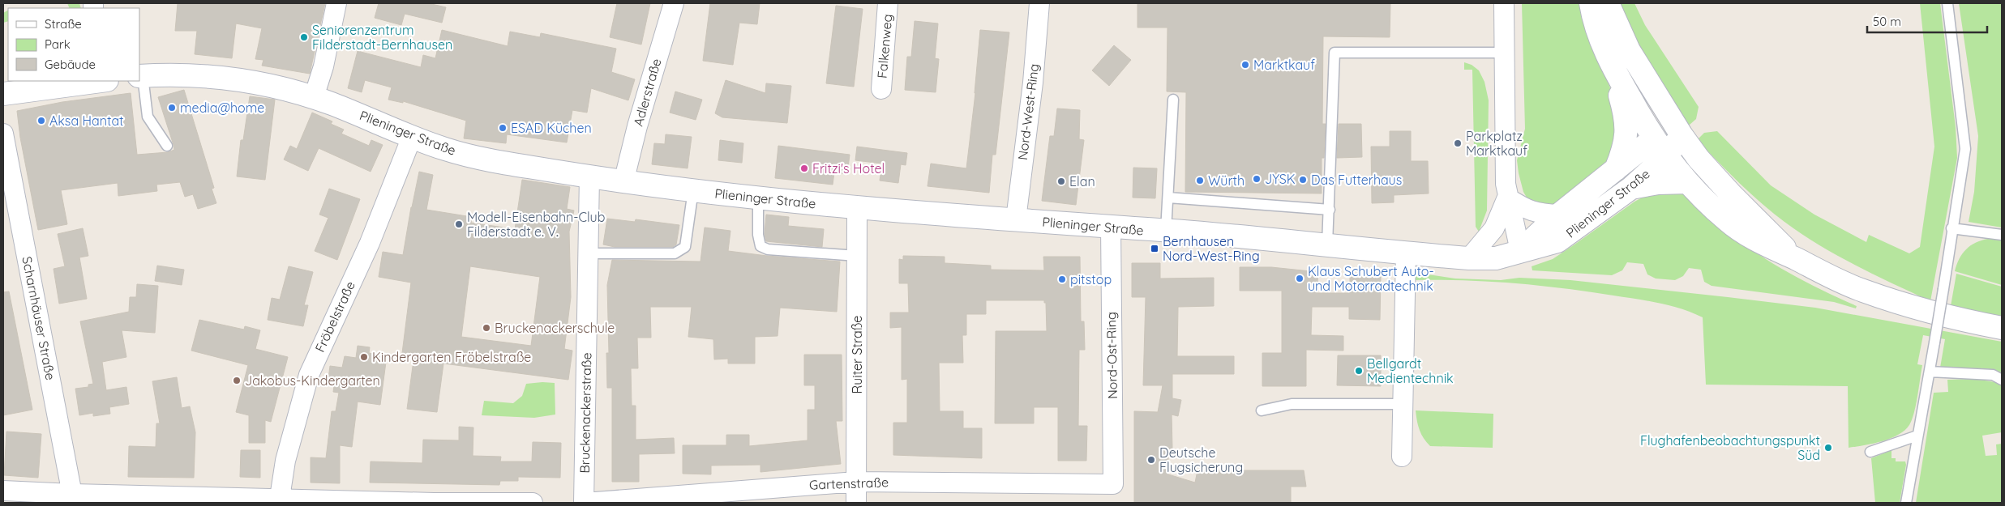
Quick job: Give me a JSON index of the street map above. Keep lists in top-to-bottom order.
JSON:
{
  "streets": {
    "main road": ["Plieninger Straße"],
    "street": [
      "Falkenweg",
      "Adlerstraße",
      "Nord-West-Ring",
      "Fröbelstraße",
      "Scharnhäuser Straße",
      "Ruiter Straße",
      "Nord-Ost-Ring",
      "Bruckenackerstraße",
      "Gartenstraße"
    ]
  },
  "crossings": [
    ["Adlerstraße", "Plieninger Straße"],
    ["Nord-West-Ring", "Plieninger Straße"],
    ["Plieninger Straße", "Fröbelstraße"],
    ["Plieninger Straße", "Ruiter Straße"],
    ["Plieninger Straße", "Nord-Ost-Ring"],
    ["Plieninger Straße", "Bruckenackerstraße"],
    ["Ruiter Straße", "Gartenstraße"],
    ["Nord-Ost-Ring", "Gartenstraße"],
    ["Bruckenackerstraße", "Gartenstraße"]
  ],
  "places": {
    "other": [
      "Seniorenzentrum Filderstadt-Bernhausen",
      "Marktkauf",
      "media@home",
      "Aksa Hantat",
      "ESAD Küchen",
      "Parkplatz Marktkauf",
      "Fritzi's Hotel",
      "JYSK",
      "Das Futterhaus",
      "Würth",
      "Elan",
      "Modell-Eisenbahn-Club Filderstadt e. V.",
      "Klaus Schubert Auto- und Motorradtechnik",
      "pitstop",
      "Bruckenackerschule",
      "Kindergarten Fröbelstraße",
      "Bellgardt Medientechnik",
      "Jakobus-Kindergarten",
      "Flughafenbeobachtungspunkt Süd",
      "Deutsche Flugsicherung"
    ],
    "transit": ["Bernhausen Nord-West-Ring"]
  },
  "legend": ["Straße", "Park", "Gebäude"],
  "scale_bar": "50 m"
}
